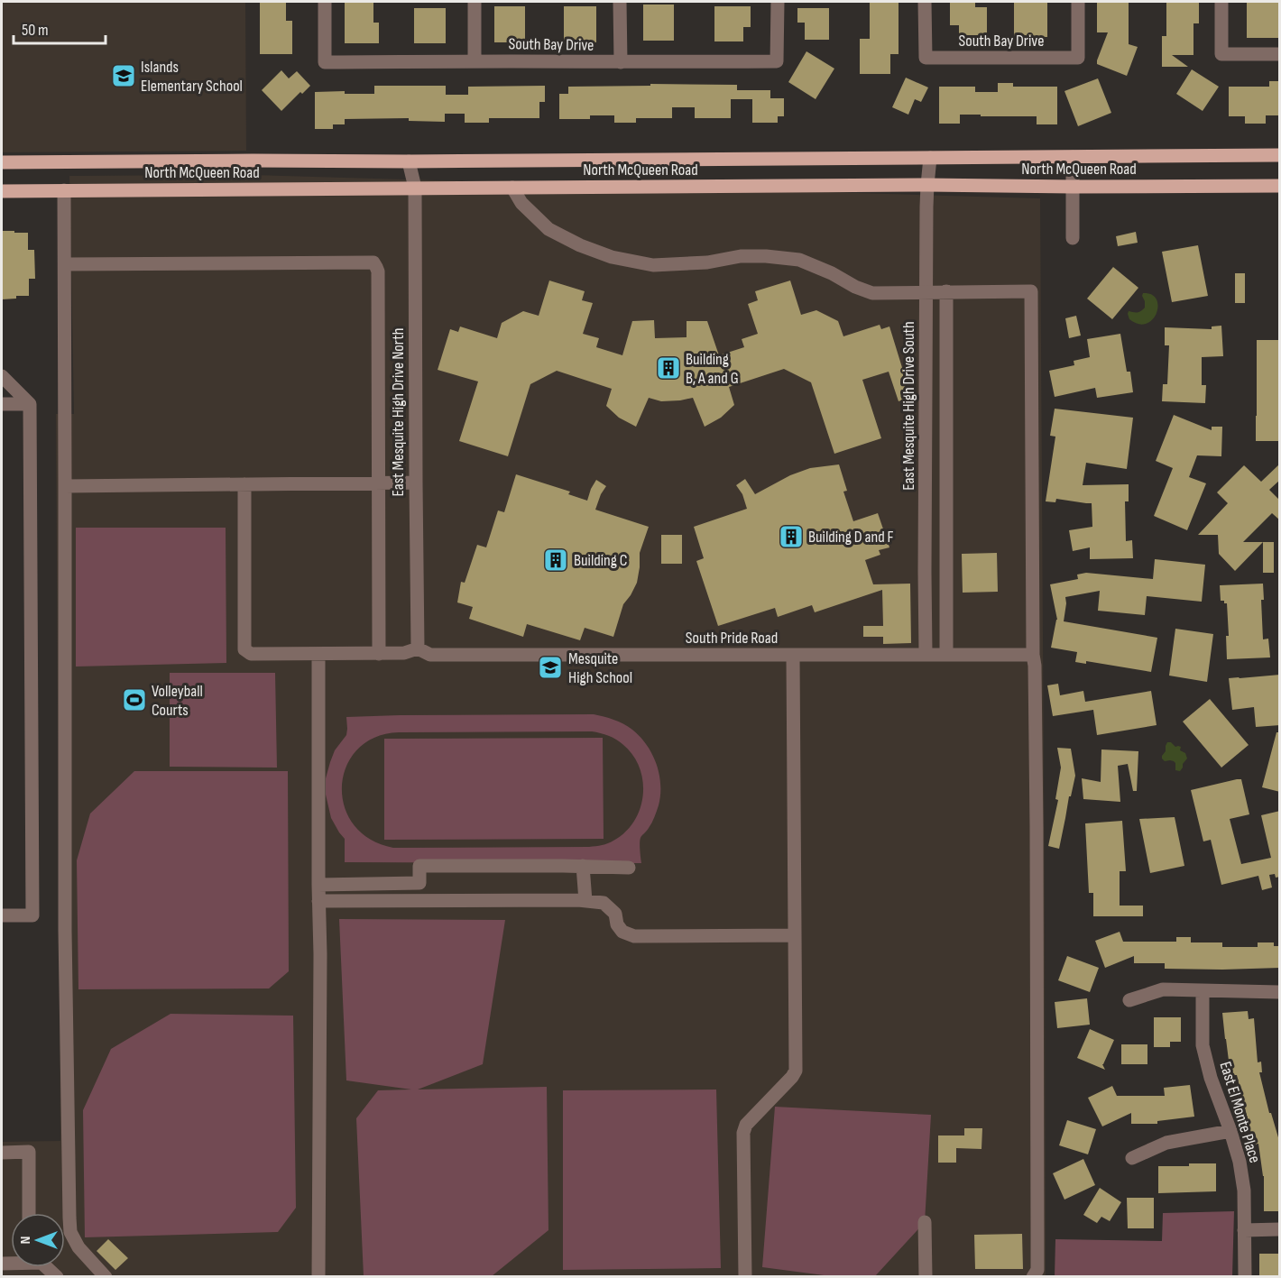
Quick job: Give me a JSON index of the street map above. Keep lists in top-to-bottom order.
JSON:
{
  "streets": {
    "main road": ["North McQueen Road"],
    "street": [
      "South Bay Drive",
      "East Mesquite High Drive South",
      "East Mesquite High Drive North",
      "South Pride Road",
      "East El Monte Place"
    ]
  },
  "crossings": [
    ["North McQueen Road", "East Mesquite High Drive South"],
    ["North McQueen Road", "East Mesquite High Drive North"],
    ["East Mesquite High Drive South", "South Pride Road"],
    ["East Mesquite High Drive North", "South Pride Road"]
  ],
  "places": {
    "school or university": ["Islands Elementary School", "Mesquite High School"],
    "building": ["Building B, A and G", "Building D and F", "Building C"],
    "sports": ["Volleyball Courts"]
  },
  "scale_bar": "50 m",
  "north": "left"
}
